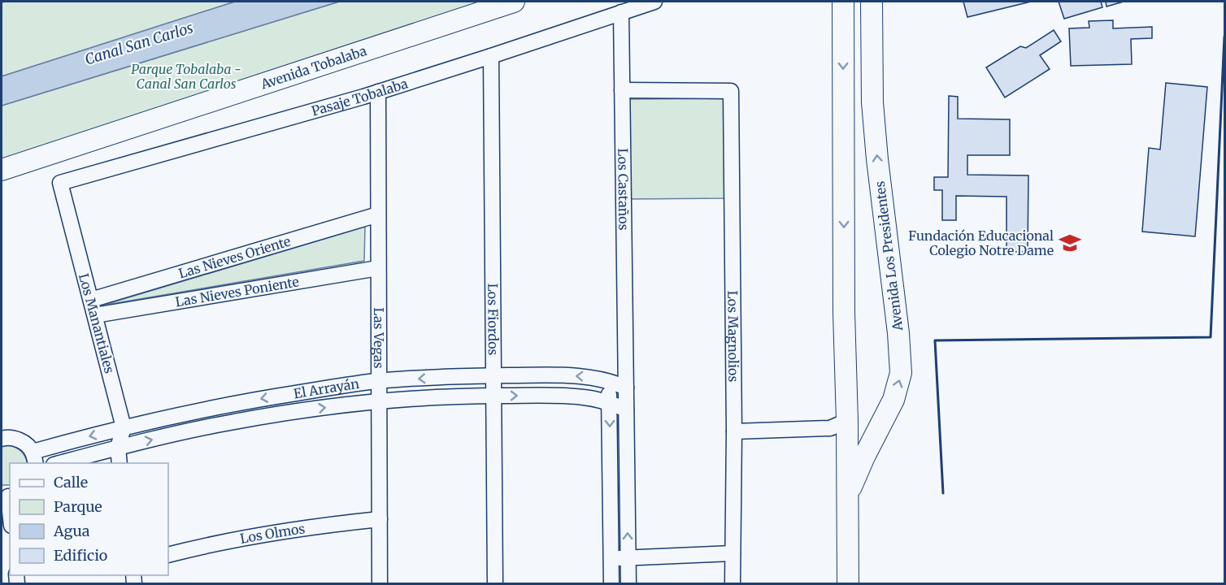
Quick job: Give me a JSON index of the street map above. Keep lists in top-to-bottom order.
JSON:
{
  "streets": {
    "street": [
      "Avenida Tobalaba",
      "Pasaje Tobalaba",
      "Los Castaños",
      "Avenida Los Presidentes",
      "Las Nieves Oriente",
      "Las Nieves Poniente",
      "Los Fiordos",
      "Los Manantiales",
      "Los Magnolios",
      "Las Vegas",
      "El Arrayán",
      "Los Olmos"
    ]
  },
  "crossings": [
    ["Pasaje Tobalaba", "Los Castaños"],
    ["Pasaje Tobalaba", "Los Fiordos"],
    ["Pasaje Tobalaba", "Los Manantiales"],
    ["Pasaje Tobalaba", "Las Vegas"],
    ["Los Castaños", "Los Magnolios"],
    ["Los Castaños", "El Arrayán"],
    ["Las Nieves Oriente", "Los Manantiales"],
    ["Las Nieves Oriente", "Las Vegas"],
    ["Las Nieves Poniente", "Los Manantiales"],
    ["Las Nieves Poniente", "Las Vegas"],
    ["Los Fiordos", "El Arrayán"],
    ["Los Manantiales", "El Arrayán"],
    ["Las Vegas", "El Arrayán"],
    ["Las Vegas", "Los Olmos"]
  ],
  "water": ["Canal San Carlos"],
  "parks": ["Parque Tobalaba - Canal San Carlos"],
  "places": {
    "school or university": ["Fundación Educacional Colegio Notre Dame"]
  },
  "legend": [
    "Calle",
    "Parque",
    "Agua",
    "Edificio"
  ]
}
